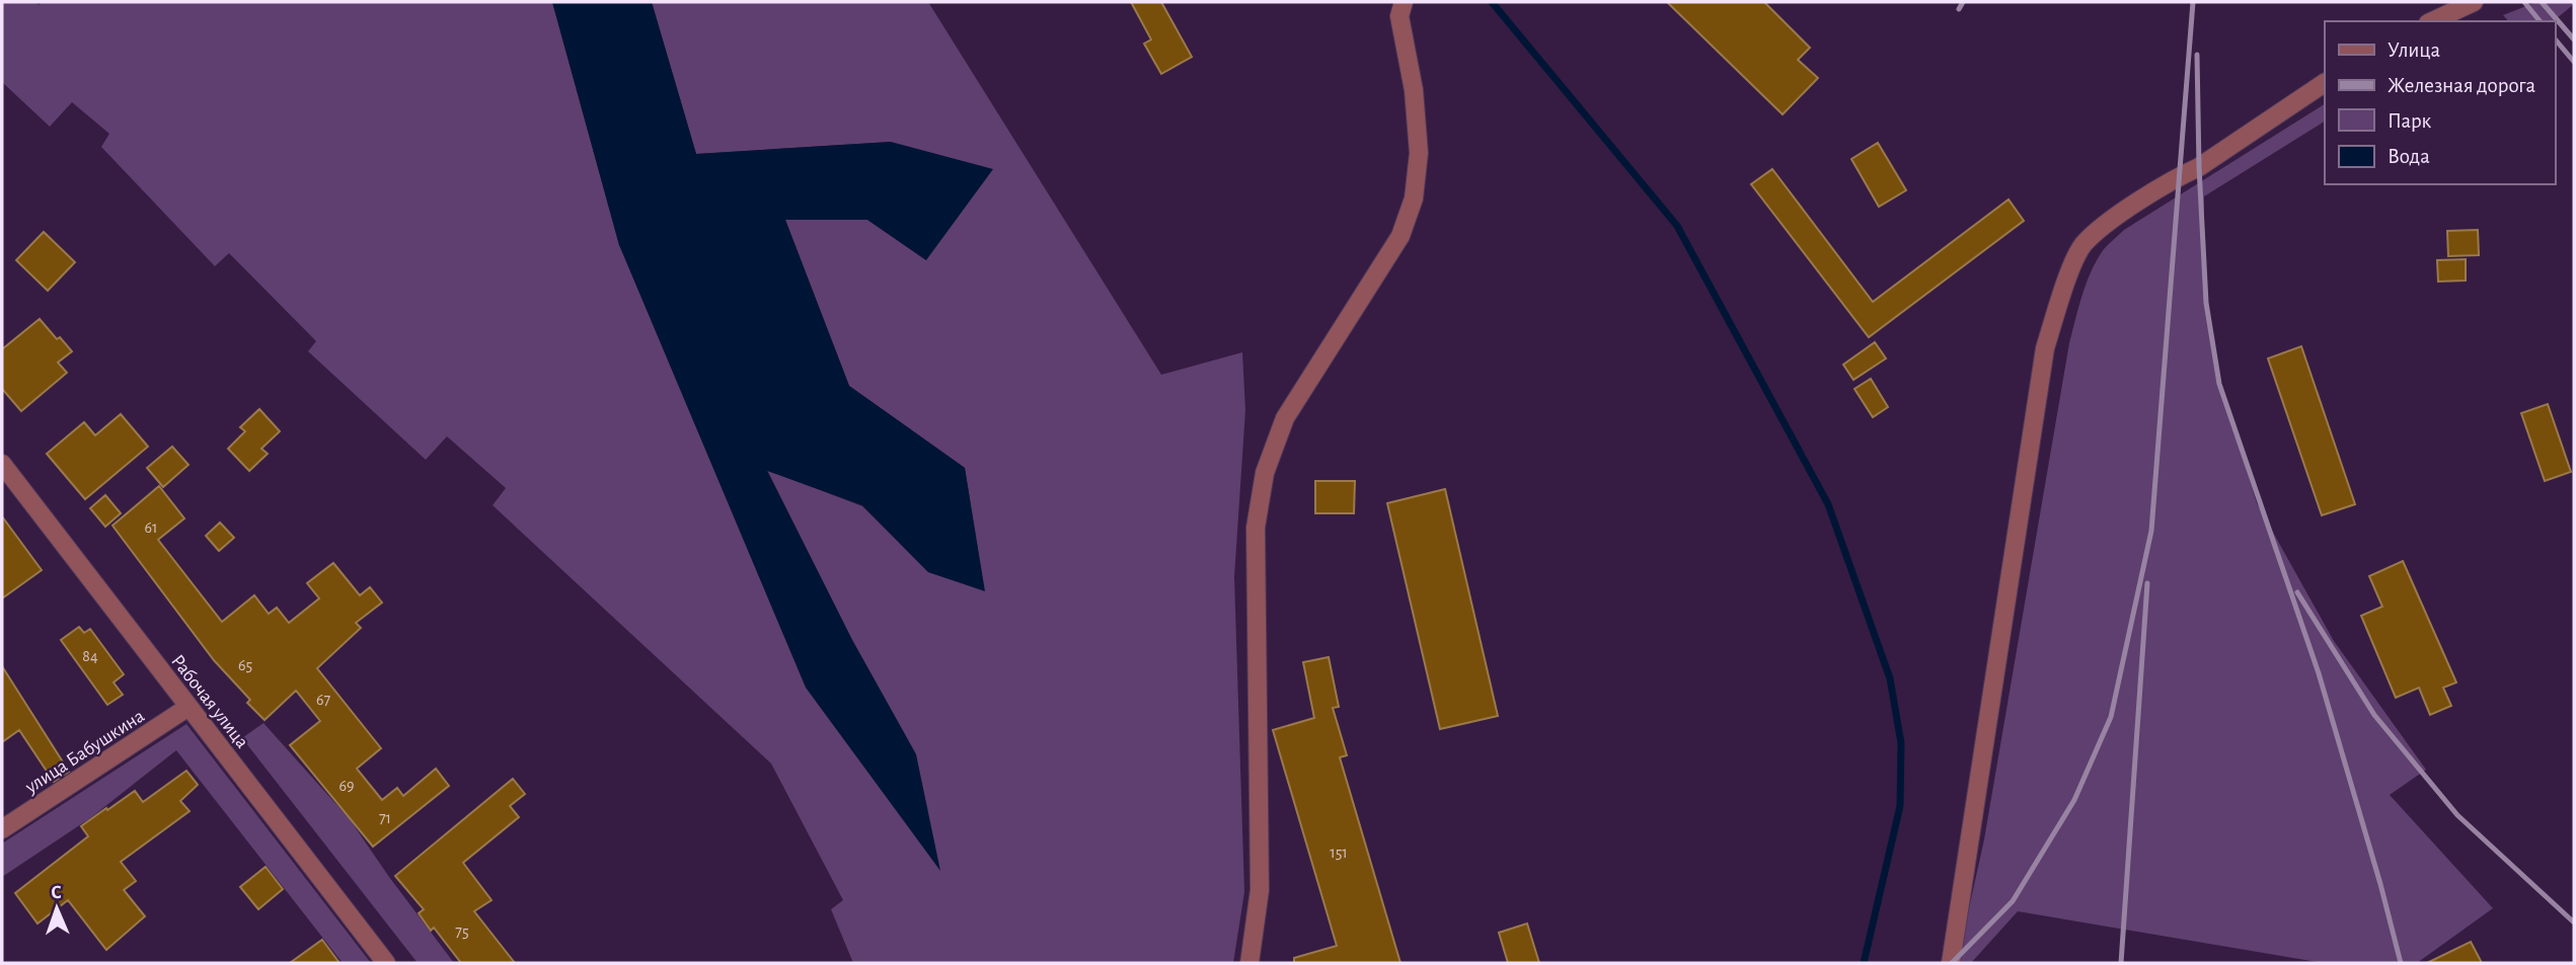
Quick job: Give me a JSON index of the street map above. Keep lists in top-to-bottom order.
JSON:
{
  "streets": {
    "street": ["Рабочая улица", "улица Бабушкина"]
  },
  "crossings": [
    ["Рабочая улица", "улица Бабушкина"]
  ],
  "house_numbers": [
    "61",
    "84",
    "65",
    "67",
    "69",
    "71",
    "151",
    "75"
  ],
  "legend": [
    "Улица",
    "Железная дорога",
    "Парк",
    "Вода"
  ],
  "north": "top"
}
